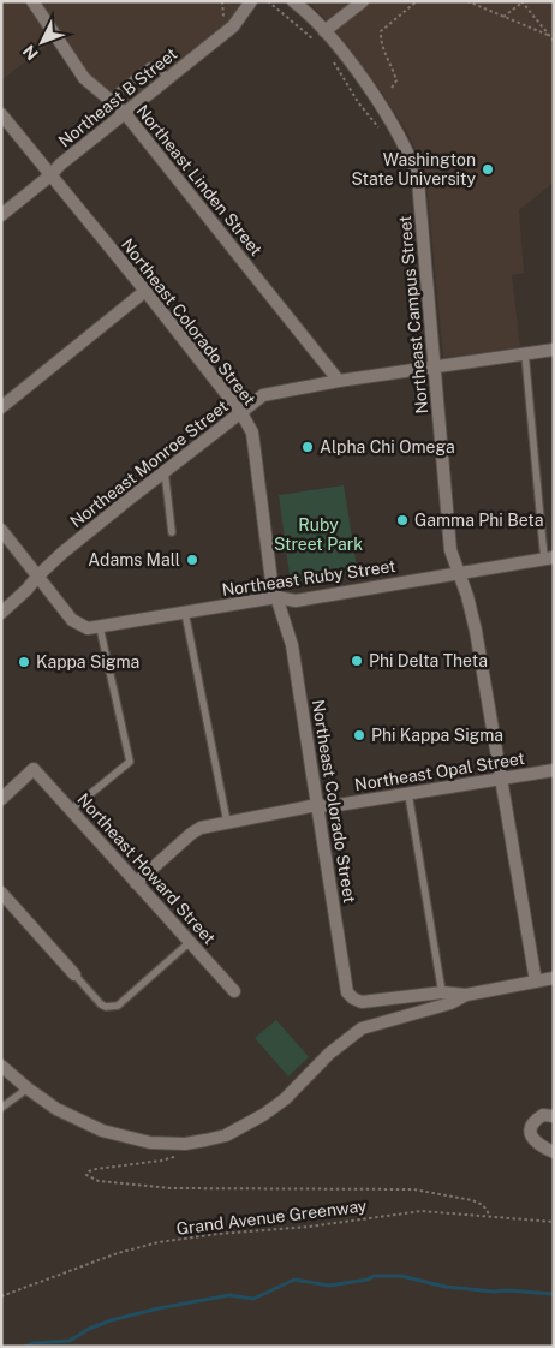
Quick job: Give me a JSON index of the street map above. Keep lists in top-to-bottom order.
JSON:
{
  "streets": {
    "street": [
      "Northeast B Street",
      "Northeast Linden Street",
      "Northeast Campus Street",
      "Northeast Colorado Street",
      "Northeast Monroe Street",
      "Northeast Ruby Street",
      "Northeast Opal Street",
      "Northeast Howard Street"
    ],
    "path": ["Grand Avenue Greenway"]
  },
  "crossings": [
    ["Northeast B Street", "Northeast Linden Street"],
    ["Northeast B Street", "Northeast Colorado Street"],
    ["Northeast Linden Street", "Northeast Monroe Street"],
    ["Northeast Campus Street", "Northeast Monroe Street"],
    ["Northeast Campus Street", "Northeast Ruby Street"],
    ["Northeast Campus Street", "Northeast Opal Street"],
    ["Northeast Colorado Street", "Northeast Monroe Street"],
    ["Northeast Colorado Street", "Northeast Ruby Street"],
    ["Northeast Colorado Street", "Northeast Opal Street"],
    ["Northeast Monroe Street", "Northeast Ruby Street"],
    ["Northeast Opal Street", "Northeast Howard Street"]
  ],
  "parks": ["Ruby Street Park"],
  "places": [
    "Washington State University",
    "Alpha Chi Omega",
    "Gamma Phi Beta",
    "Adams Mall",
    "Phi Delta Theta",
    "Kappa Sigma",
    "Phi Kappa Sigma"
  ],
  "north": "bottom left"
}
